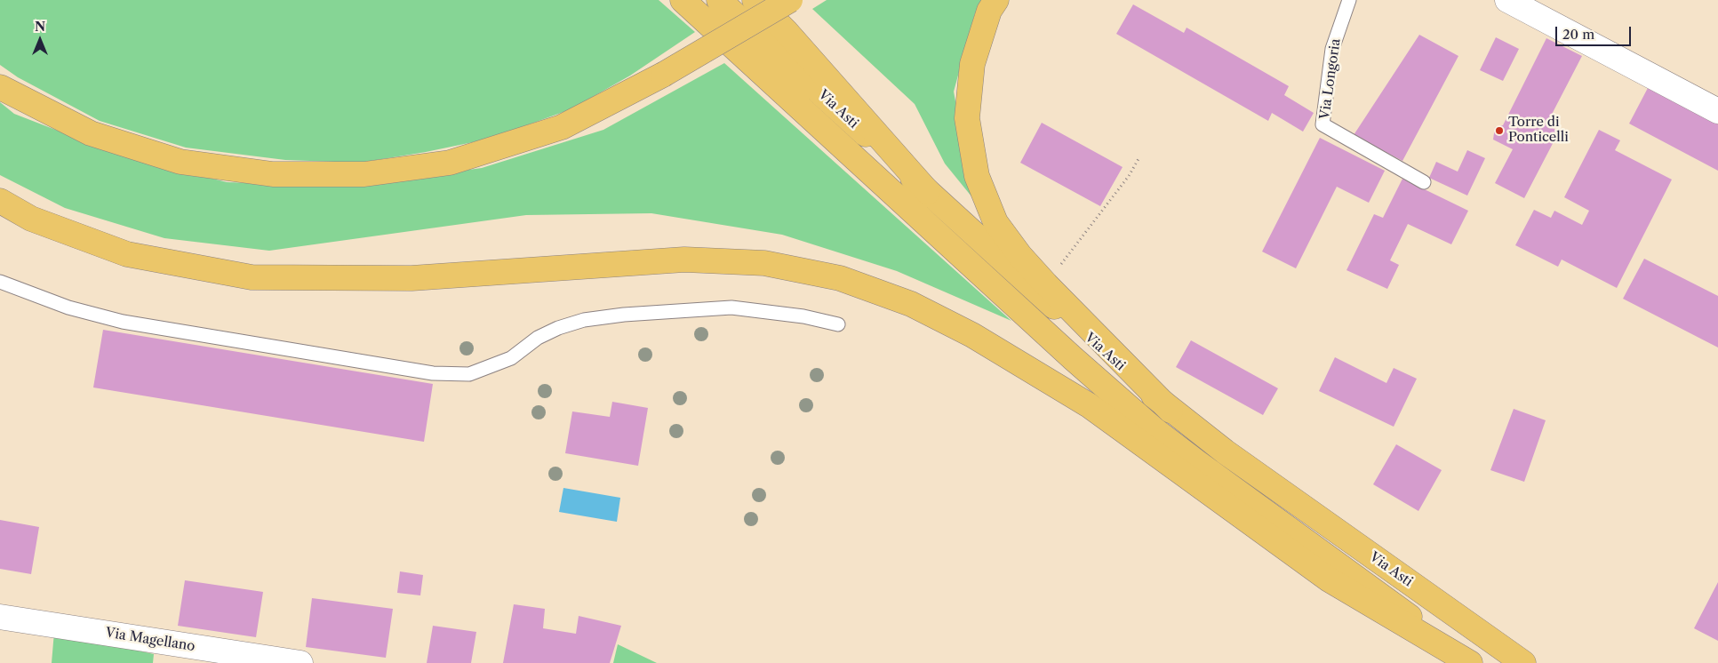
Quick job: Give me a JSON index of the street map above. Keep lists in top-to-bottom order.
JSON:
{
  "streets": {
    "main road": ["Via Asti"],
    "street": ["Via Magellano"],
    "lane": ["Via Longoria"]
  },
  "places": ["Torre di Ponticelli"],
  "scale_bar": "20 m",
  "north": "top"
}
